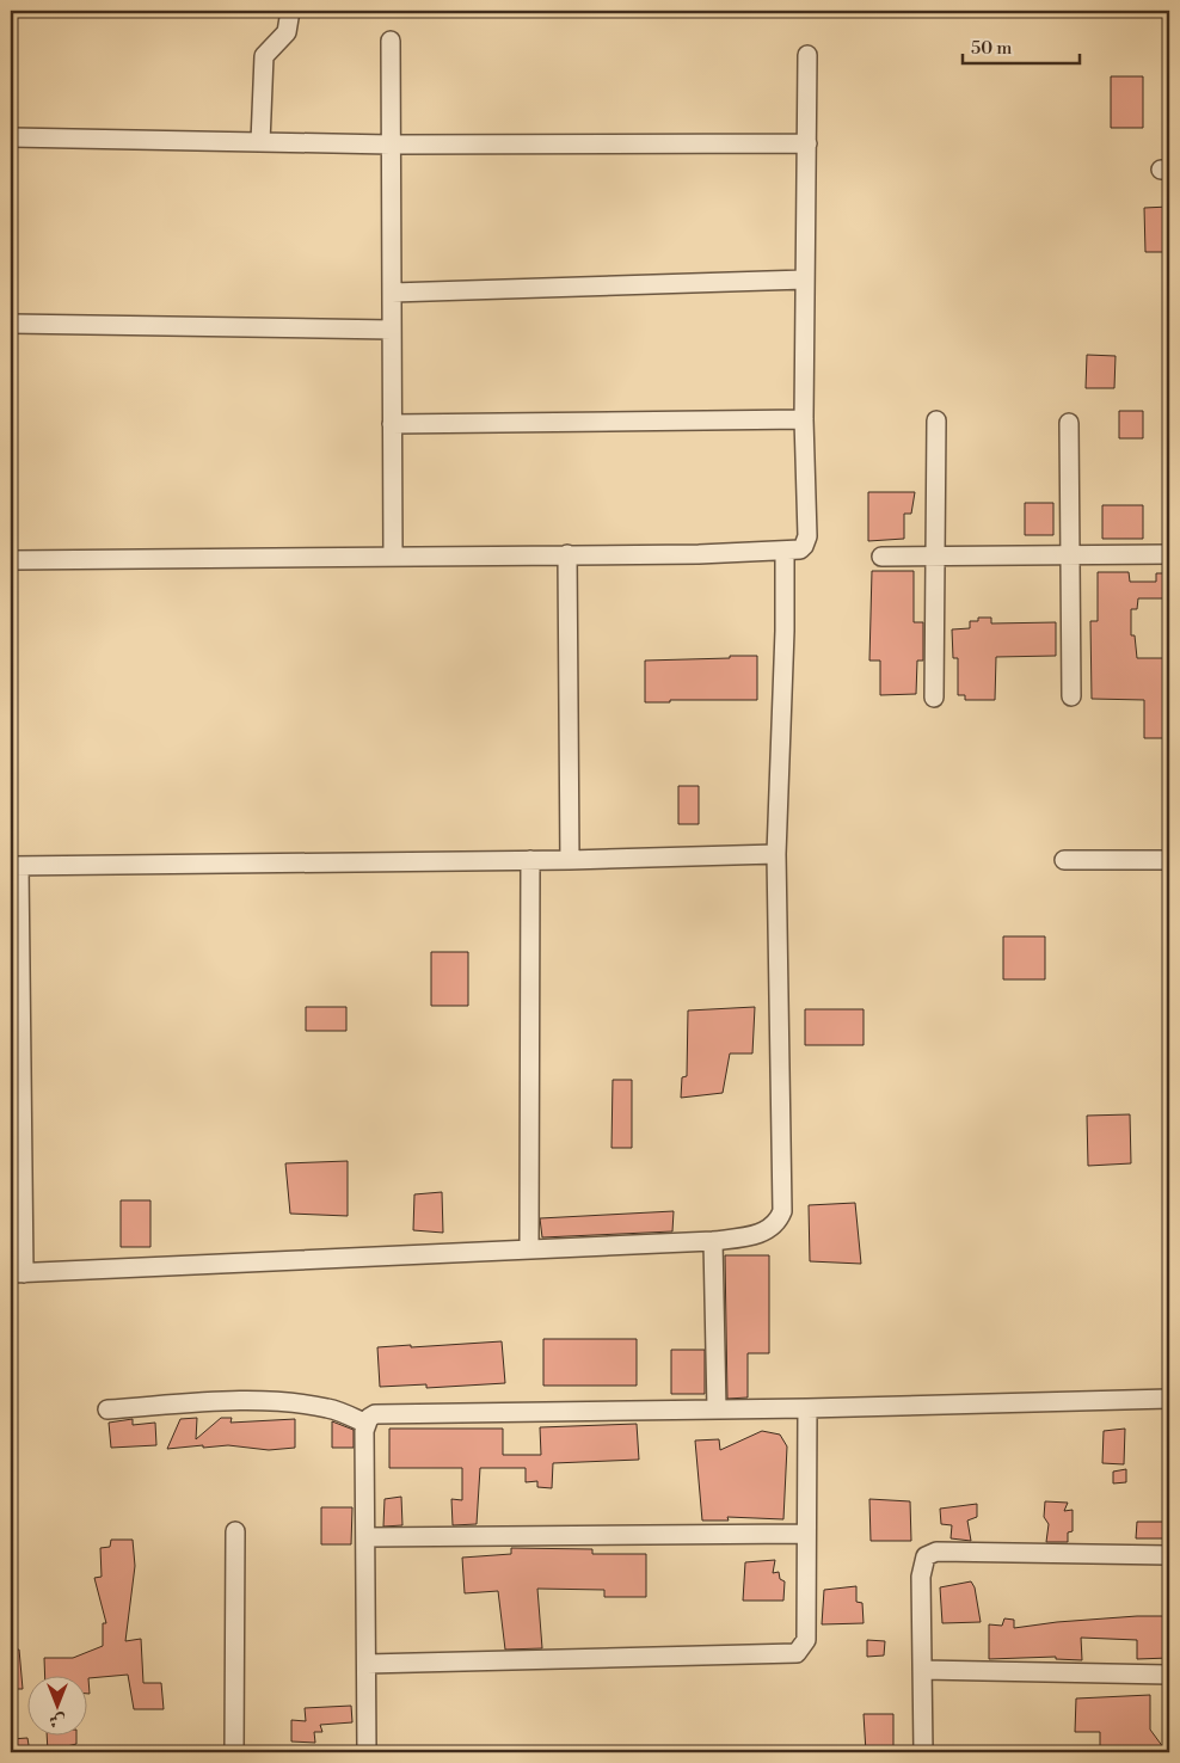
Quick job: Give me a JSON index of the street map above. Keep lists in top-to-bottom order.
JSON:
{
  "scale_bar": "50 m",
  "north": "bottom"
}
